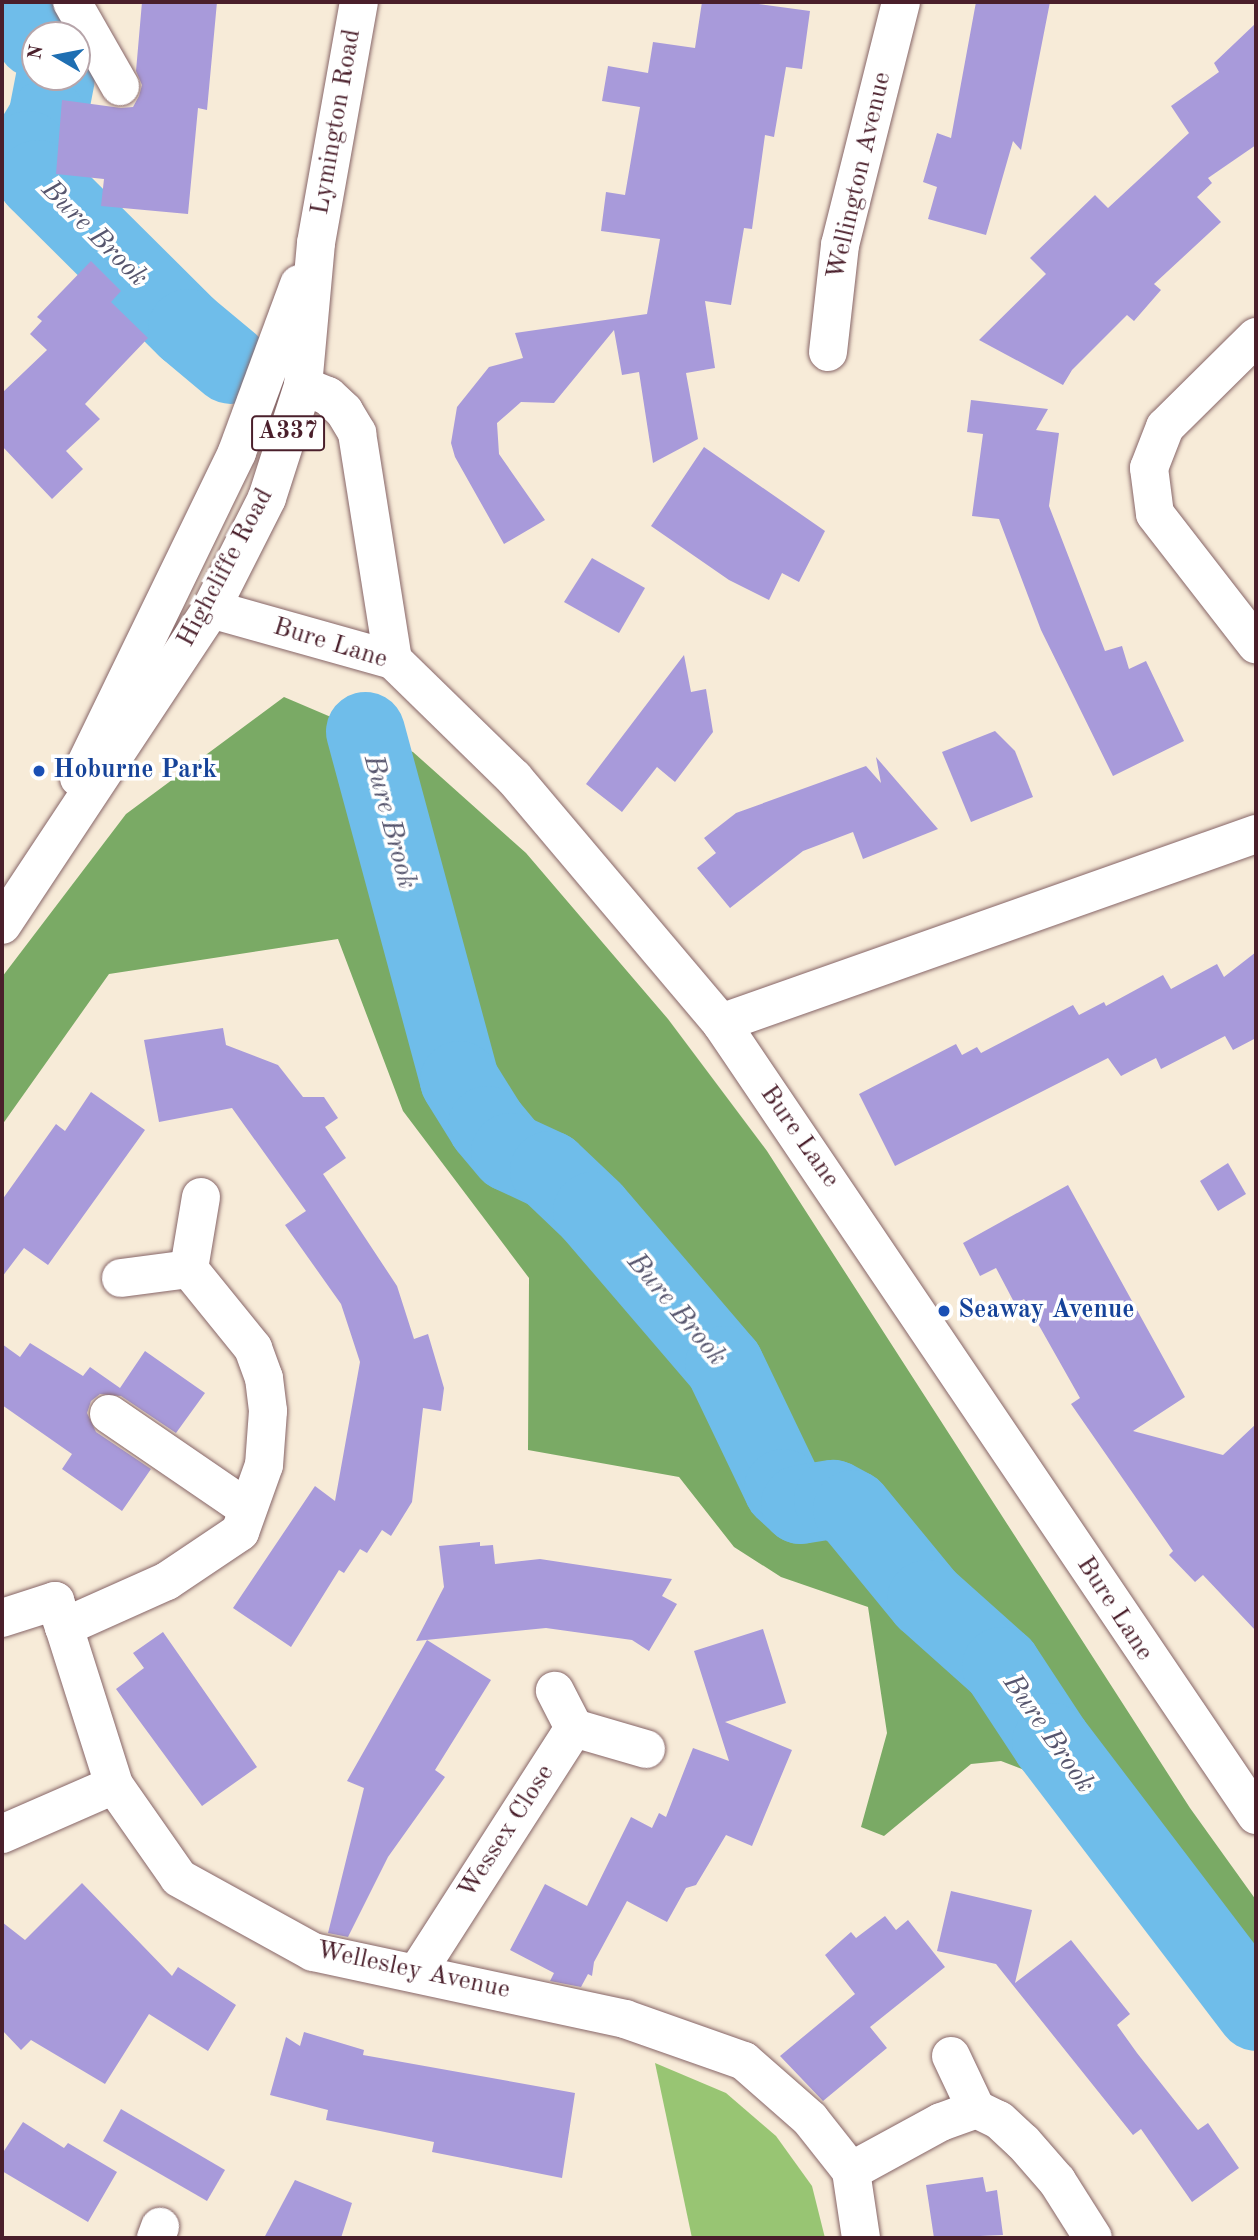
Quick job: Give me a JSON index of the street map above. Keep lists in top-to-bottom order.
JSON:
{
  "streets": {
    "street": [
      "Lymington Road",
      "Wellington Avenue",
      "A337",
      "Highcliffe Road",
      "Bure Lane",
      "Wessex Close",
      "Wellesley Avenue"
    ]
  },
  "crossings": [
    ["Lymington Road", "Highcliffe Road"],
    ["Highcliffe Road", "Bure Lane"],
    ["Wessex Close", "Wellesley Avenue"]
  ],
  "water": ["Bure Brook"],
  "places": ["Hoburne Park", "Seaway Avenue"],
  "north": "left"
}
